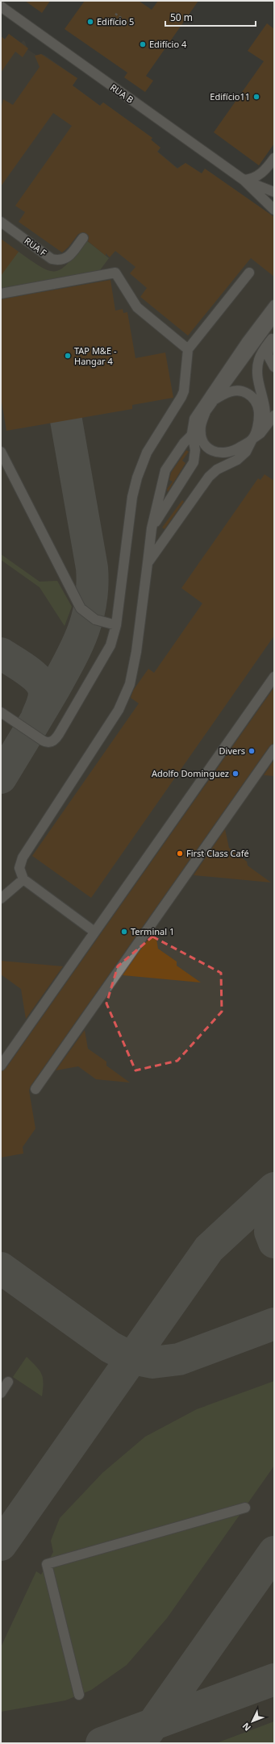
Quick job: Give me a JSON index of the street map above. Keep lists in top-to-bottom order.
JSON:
{
  "streets": {
    "street": ["RUA B", "RUA F"]
  },
  "places": [
    "Edifício 5",
    "Edifício 4",
    "Edifício11",
    "TAP M&E - Hangar 4",
    "Divers",
    "Adolfo Dominguez",
    "First Class Café",
    "Terminal 1"
  ],
  "scale_bar": "50 m",
  "north": "bottom left"
}
